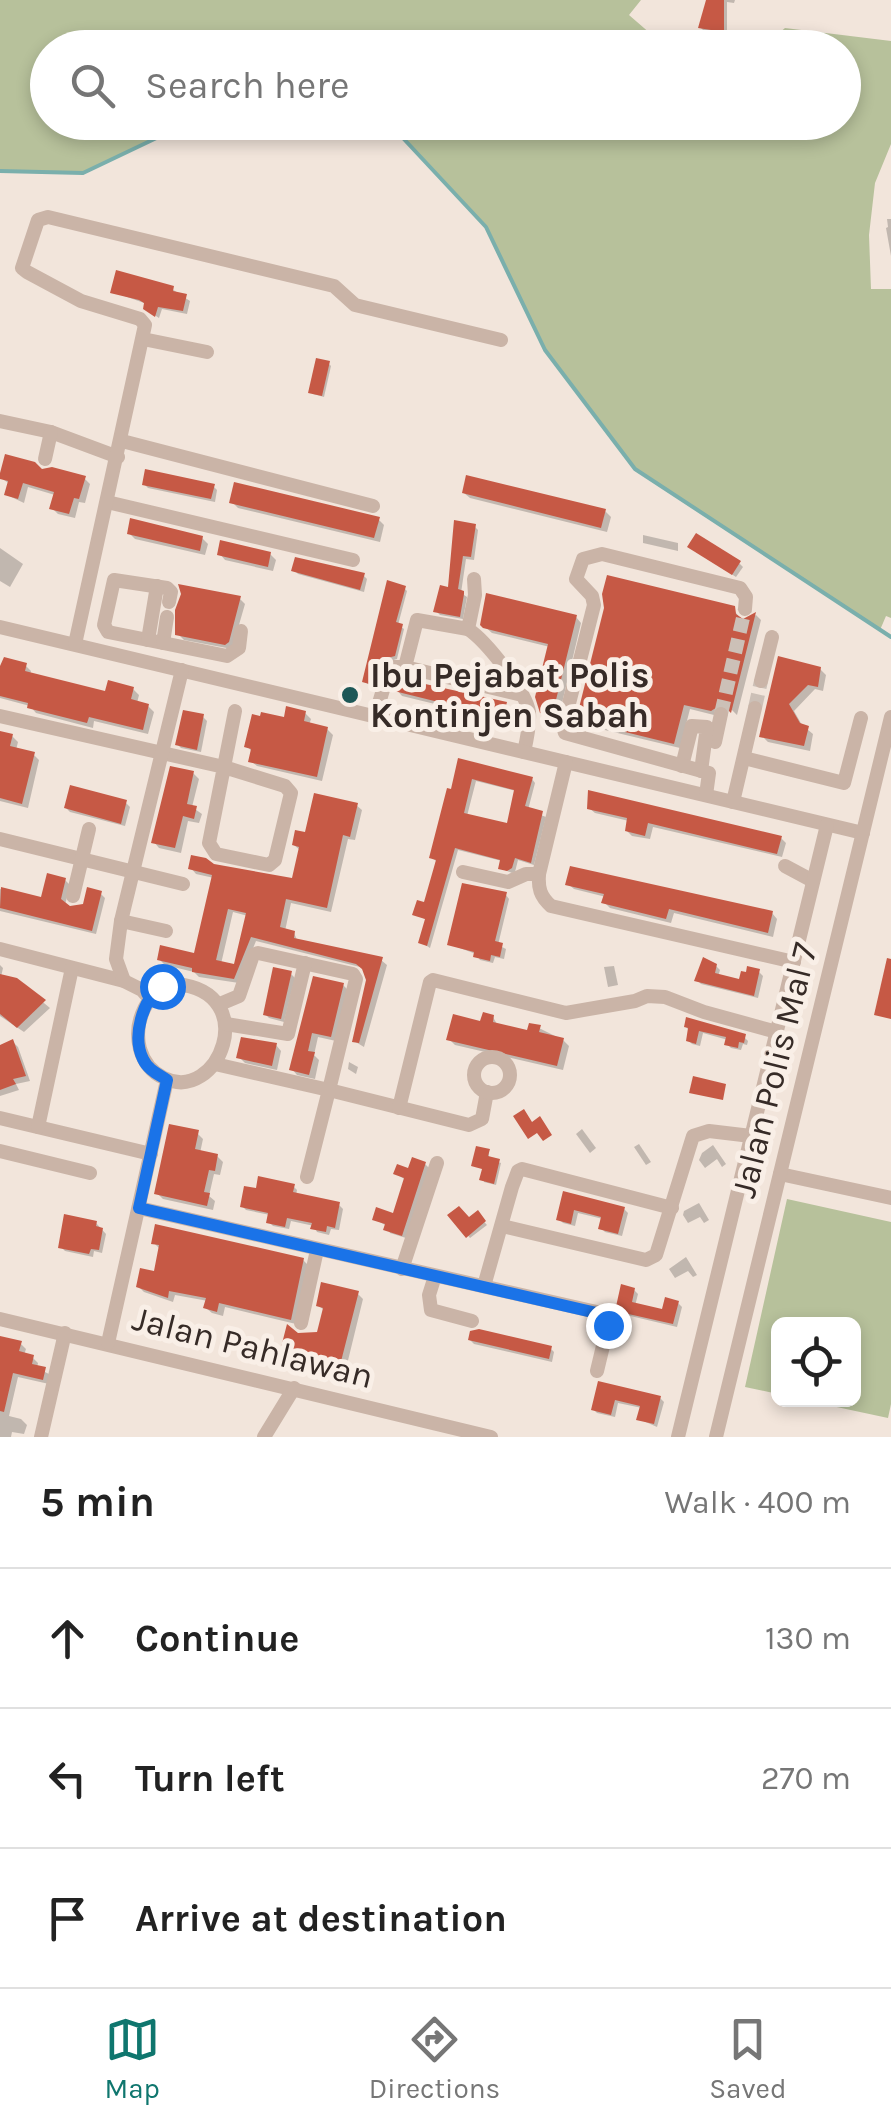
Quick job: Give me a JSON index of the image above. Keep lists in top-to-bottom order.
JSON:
{
  "streets": {
    "street": ["Jalan Polis Mal 7", "Jalan Pahlawan"]
  },
  "places": ["Ibu Pejabat Polis Kontinjen Sabah"],
  "page": {
    "search": "Search here",
    "heading": ["5 min", "Walk · 400 m"],
    "list": [
      ["Continue", "130 m"],
      ["Turn left", "270 m"],
      "Arrive at destination"
    ],
    "nav": ["Map", "Directions", "Saved"]
  }
}
